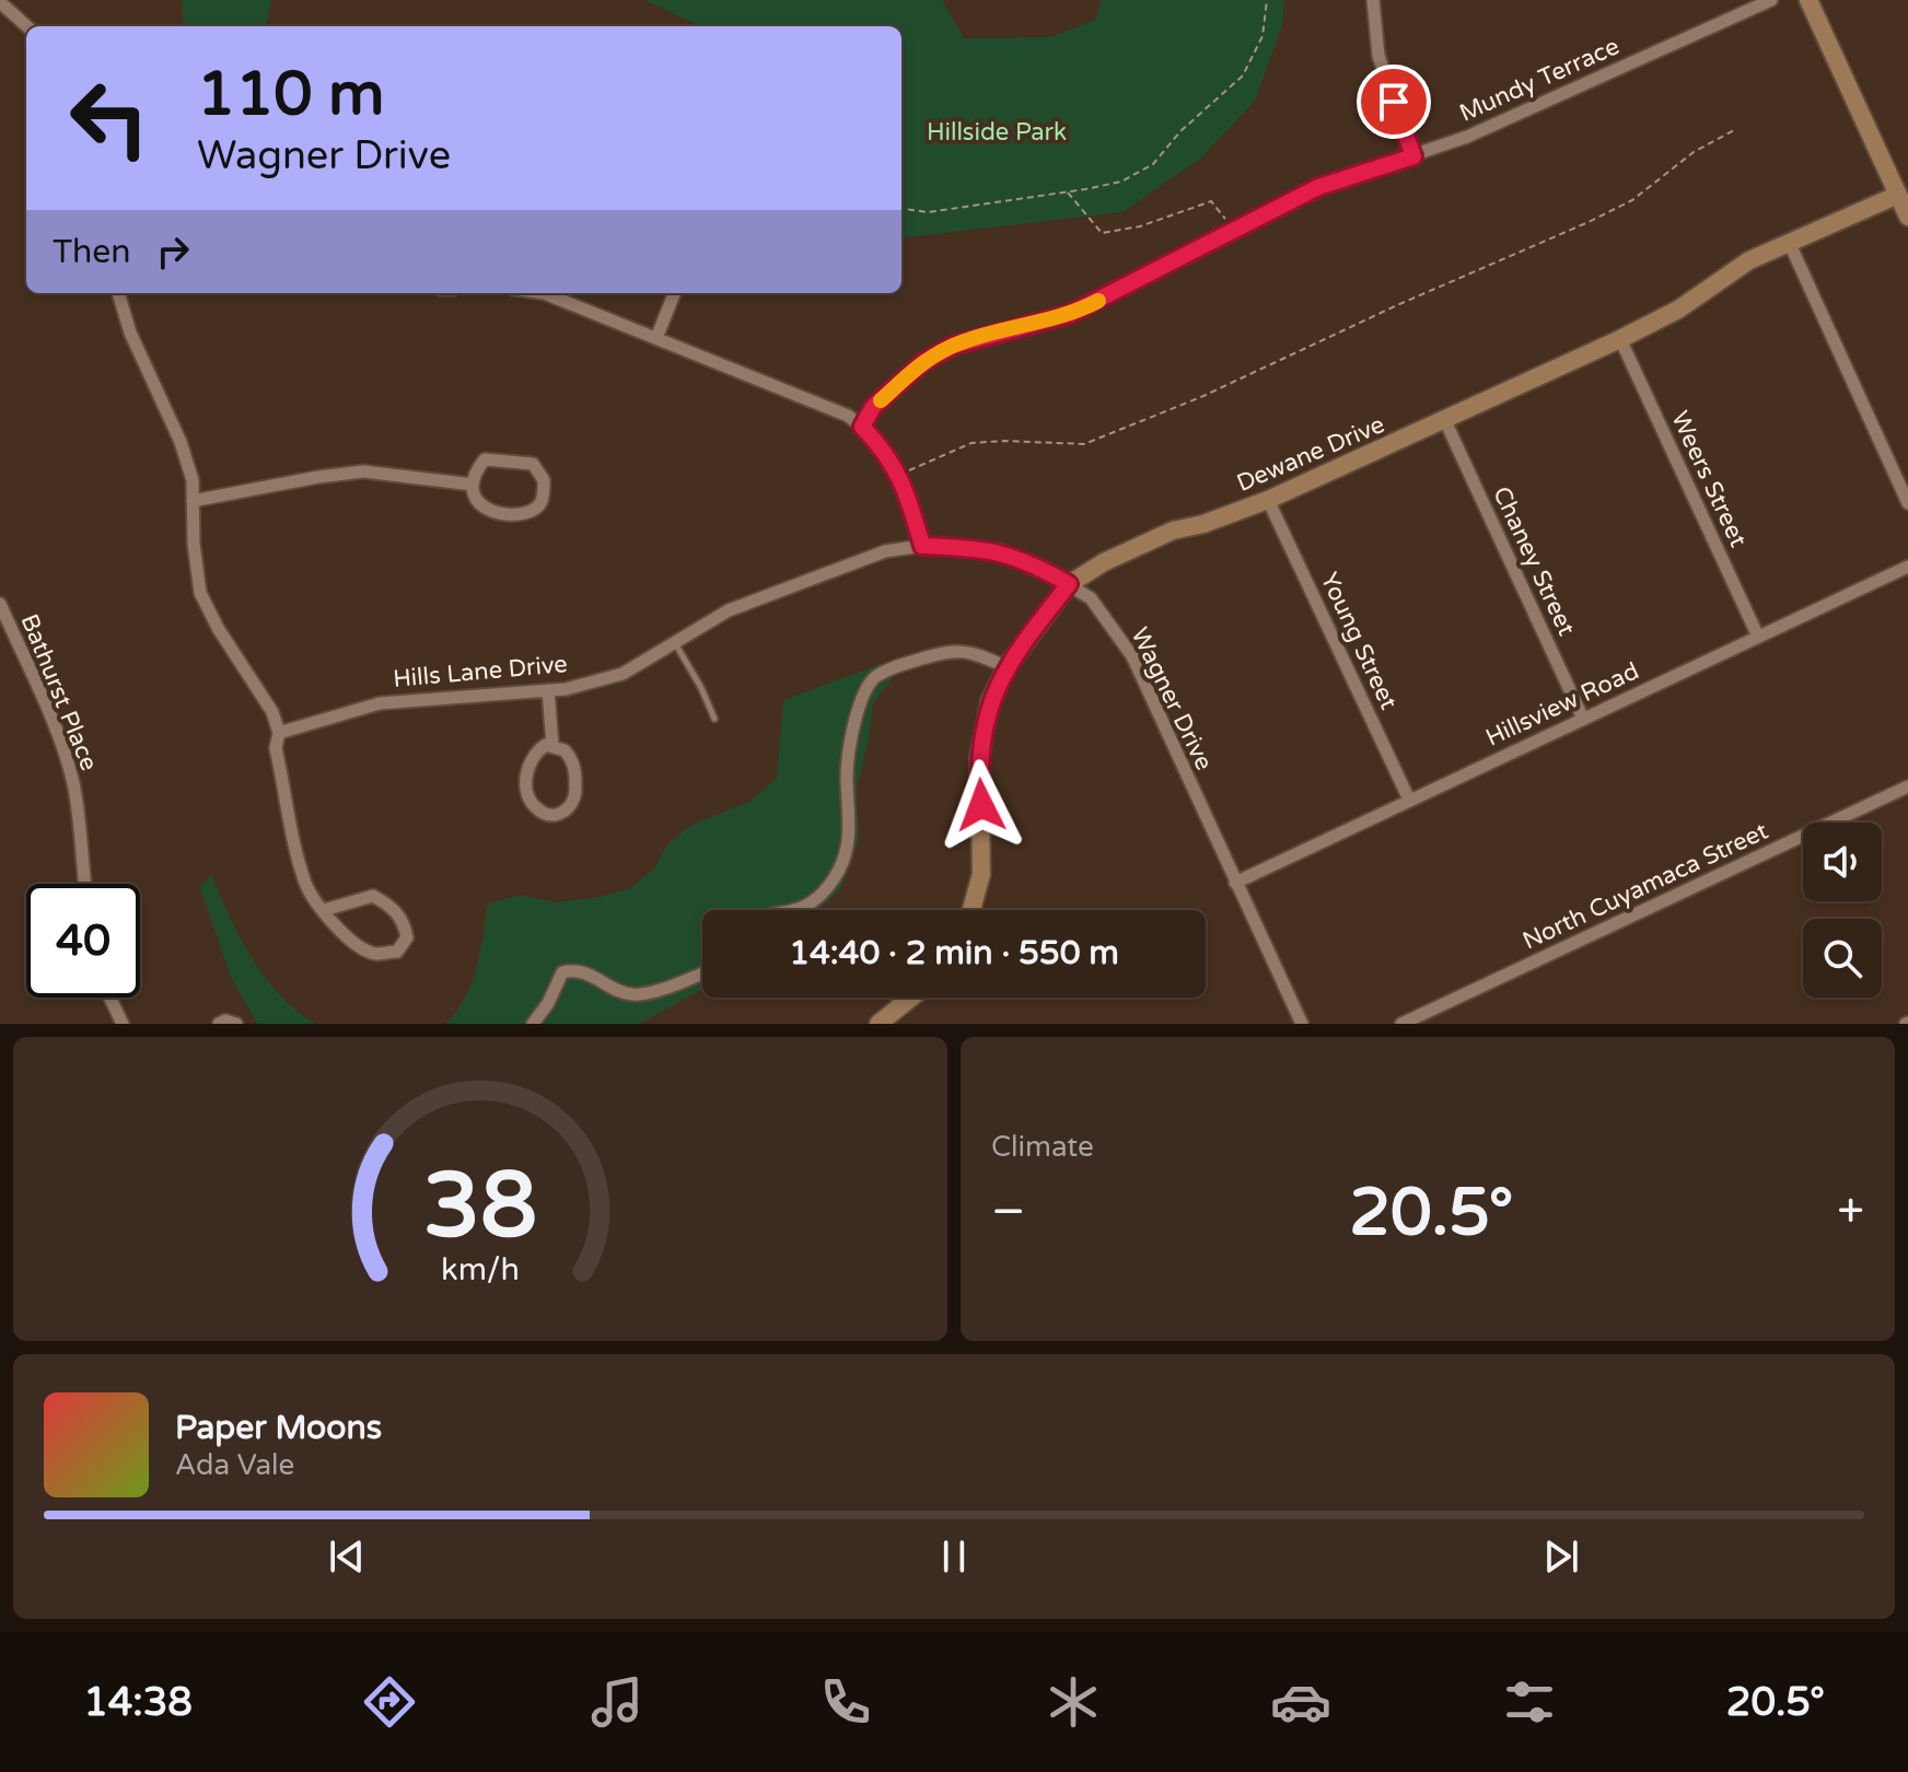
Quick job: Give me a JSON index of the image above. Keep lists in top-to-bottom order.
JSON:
{
  "streets": {
    "street": [
      "Mundy Terrace",
      "Dewane Drive",
      "Weers Street",
      "Chaney Street",
      "Young Street",
      "Hills Lane Drive",
      "Bathurst Place",
      "Wagner Drive",
      "Hillsview Road",
      "North Cuyamaca Street"
    ]
  },
  "crossings": [
    ["Dewane Drive", "Weers Street"],
    ["Dewane Drive", "Chaney Street"],
    ["Dewane Drive", "Young Street"],
    ["Dewane Drive", "Wagner Drive"],
    ["Weers Street", "Hillsview Road"],
    ["Chaney Street", "Hillsview Road"],
    ["Young Street", "Hillsview Road"],
    ["Hills Lane Drive", "Wagner Drive"],
    ["Wagner Drive", "Hillsview Road"]
  ],
  "parks": ["Hillside Park"],
  "page": {
    "turn": ["110 m", "Wagner Drive"],
    "then": "Then",
    "limit": "40",
    "trip": "14:40 · 2 min · 550 m",
    "tile": "Climate",
    "heat": ["−", "20.5°", "+"],
    "song": ["Paper Moons", "Ada Vale"],
    "tabs": ["14:38", "20.5°"],
    "gauge": ["38", "km/h"]
  }
}
